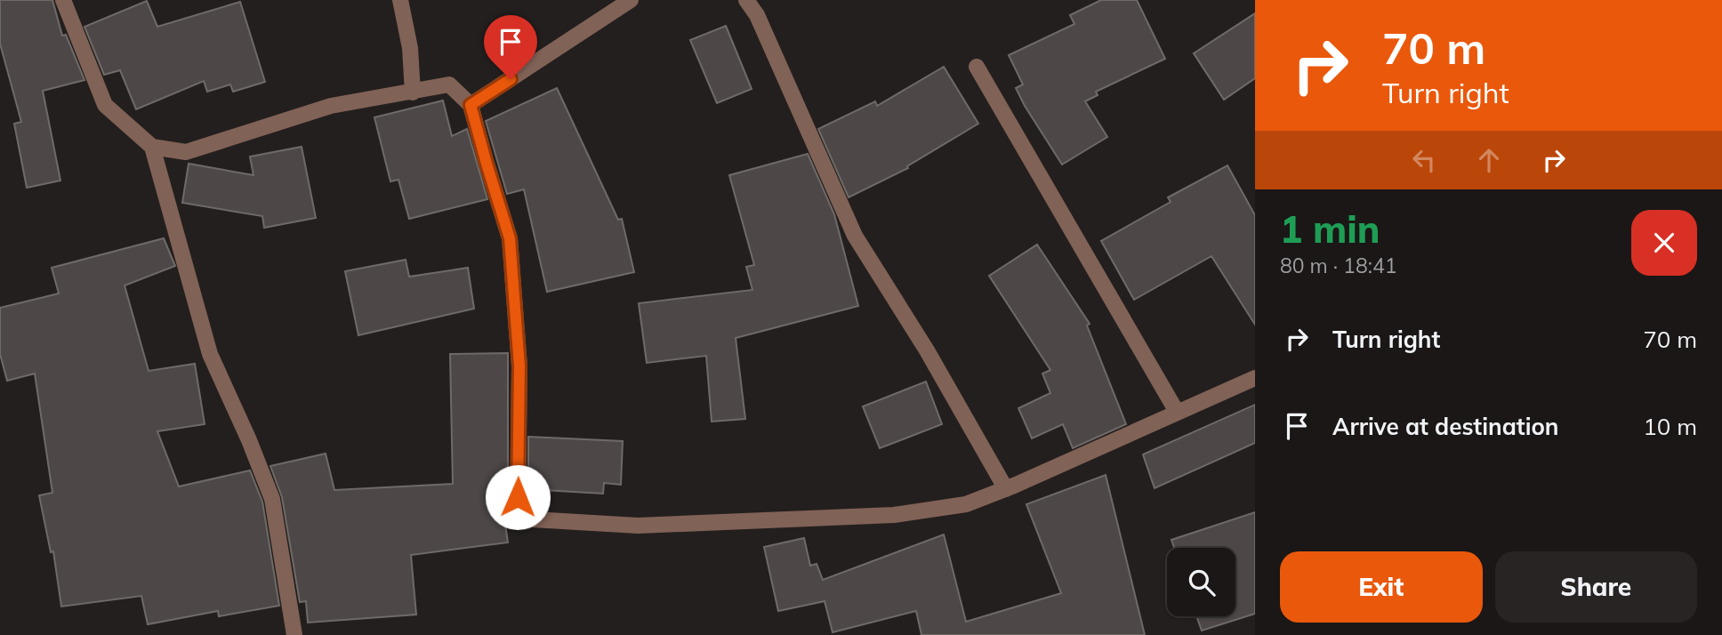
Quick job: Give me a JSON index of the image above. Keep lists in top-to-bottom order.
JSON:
{
  "page": {
    "turn": ["70 m", "Turn right"],
    "heading": ["1 min", "80 m · 18:41"],
    "list": [
      {
        "name": "Turn right",
        "value": "70 m"
      },
      {
        "name": "Arrive at destination",
        "value": "10 m"
      }
    ],
    "buttons": ["Exit", "Share"]
  }
}
